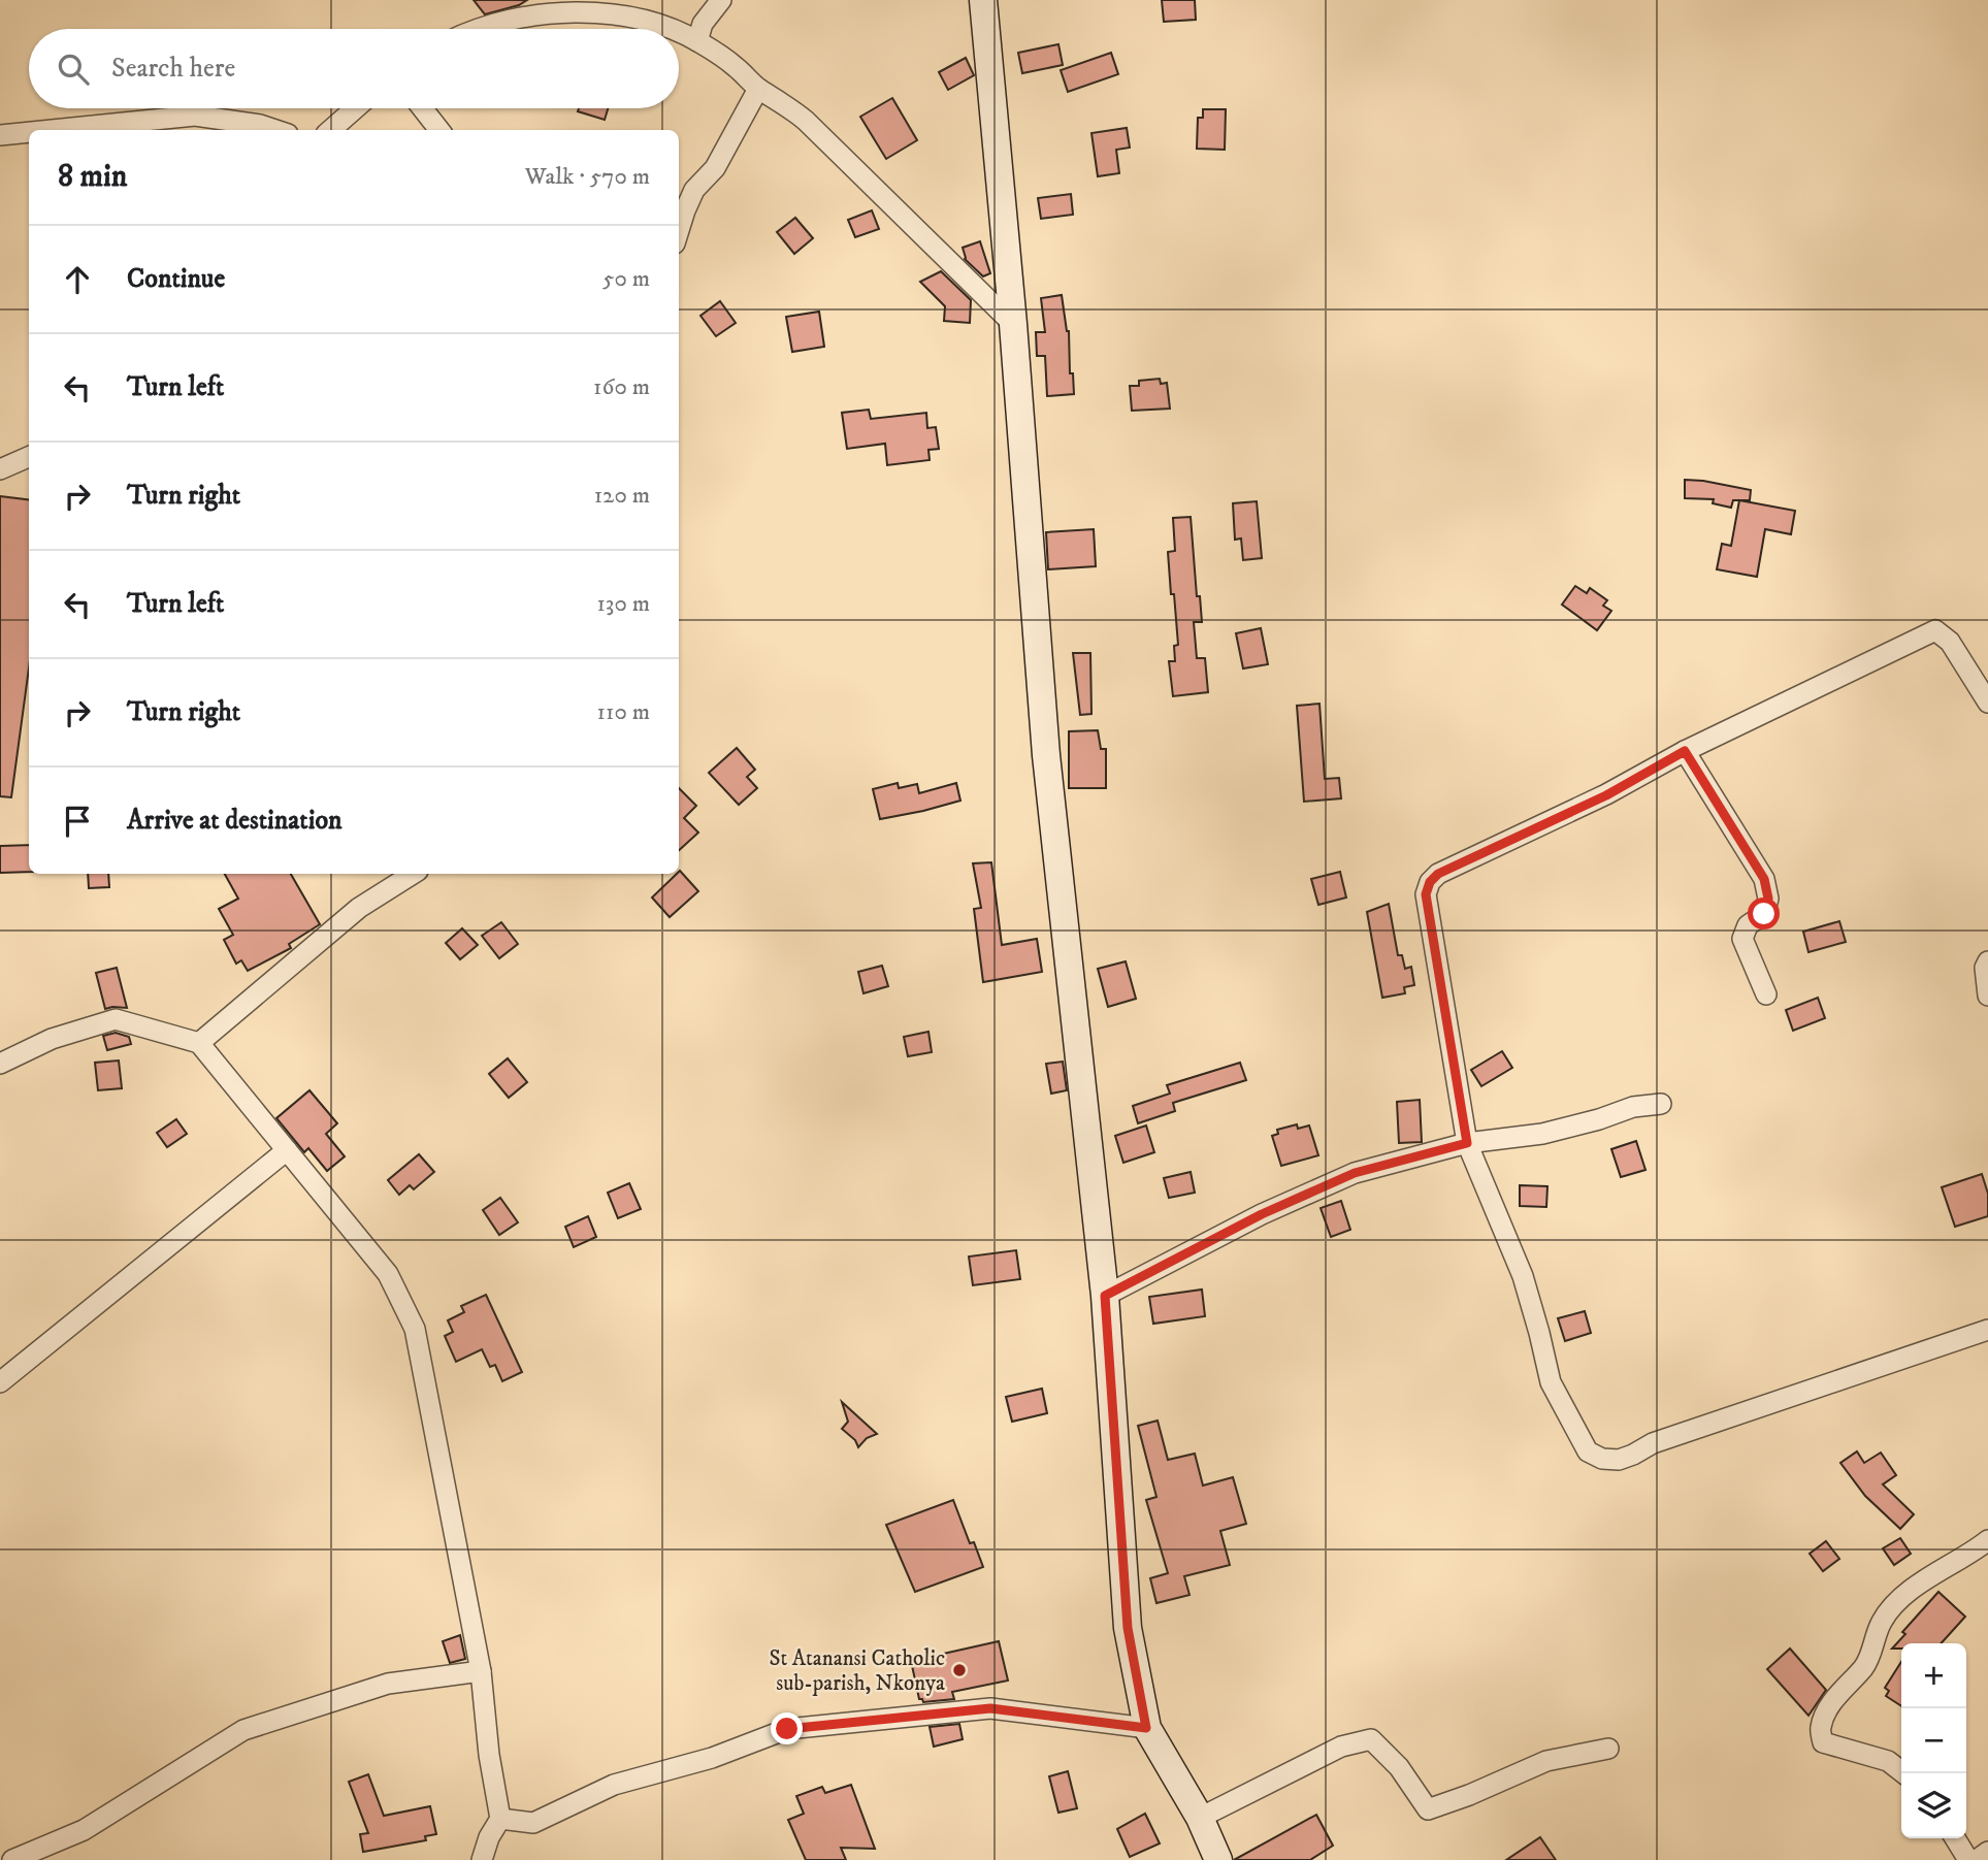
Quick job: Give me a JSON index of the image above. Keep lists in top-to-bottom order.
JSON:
{
  "places": ["St Atanansi Catholic sub-parish, Nkonya"],
  "page": {
    "search": "Search here",
    "heading": ["8 min", "Walk · 570 m"],
    "list": [
      ["Continue", "50 m"],
      ["Turn left", "160 m"],
      ["Turn right", "120 m"],
      ["Turn left", "130 m"],
      ["Turn right", "110 m"],
      "Arrive at destination"
    ],
    "map_buttons": ["+", "−"]
  }
}
